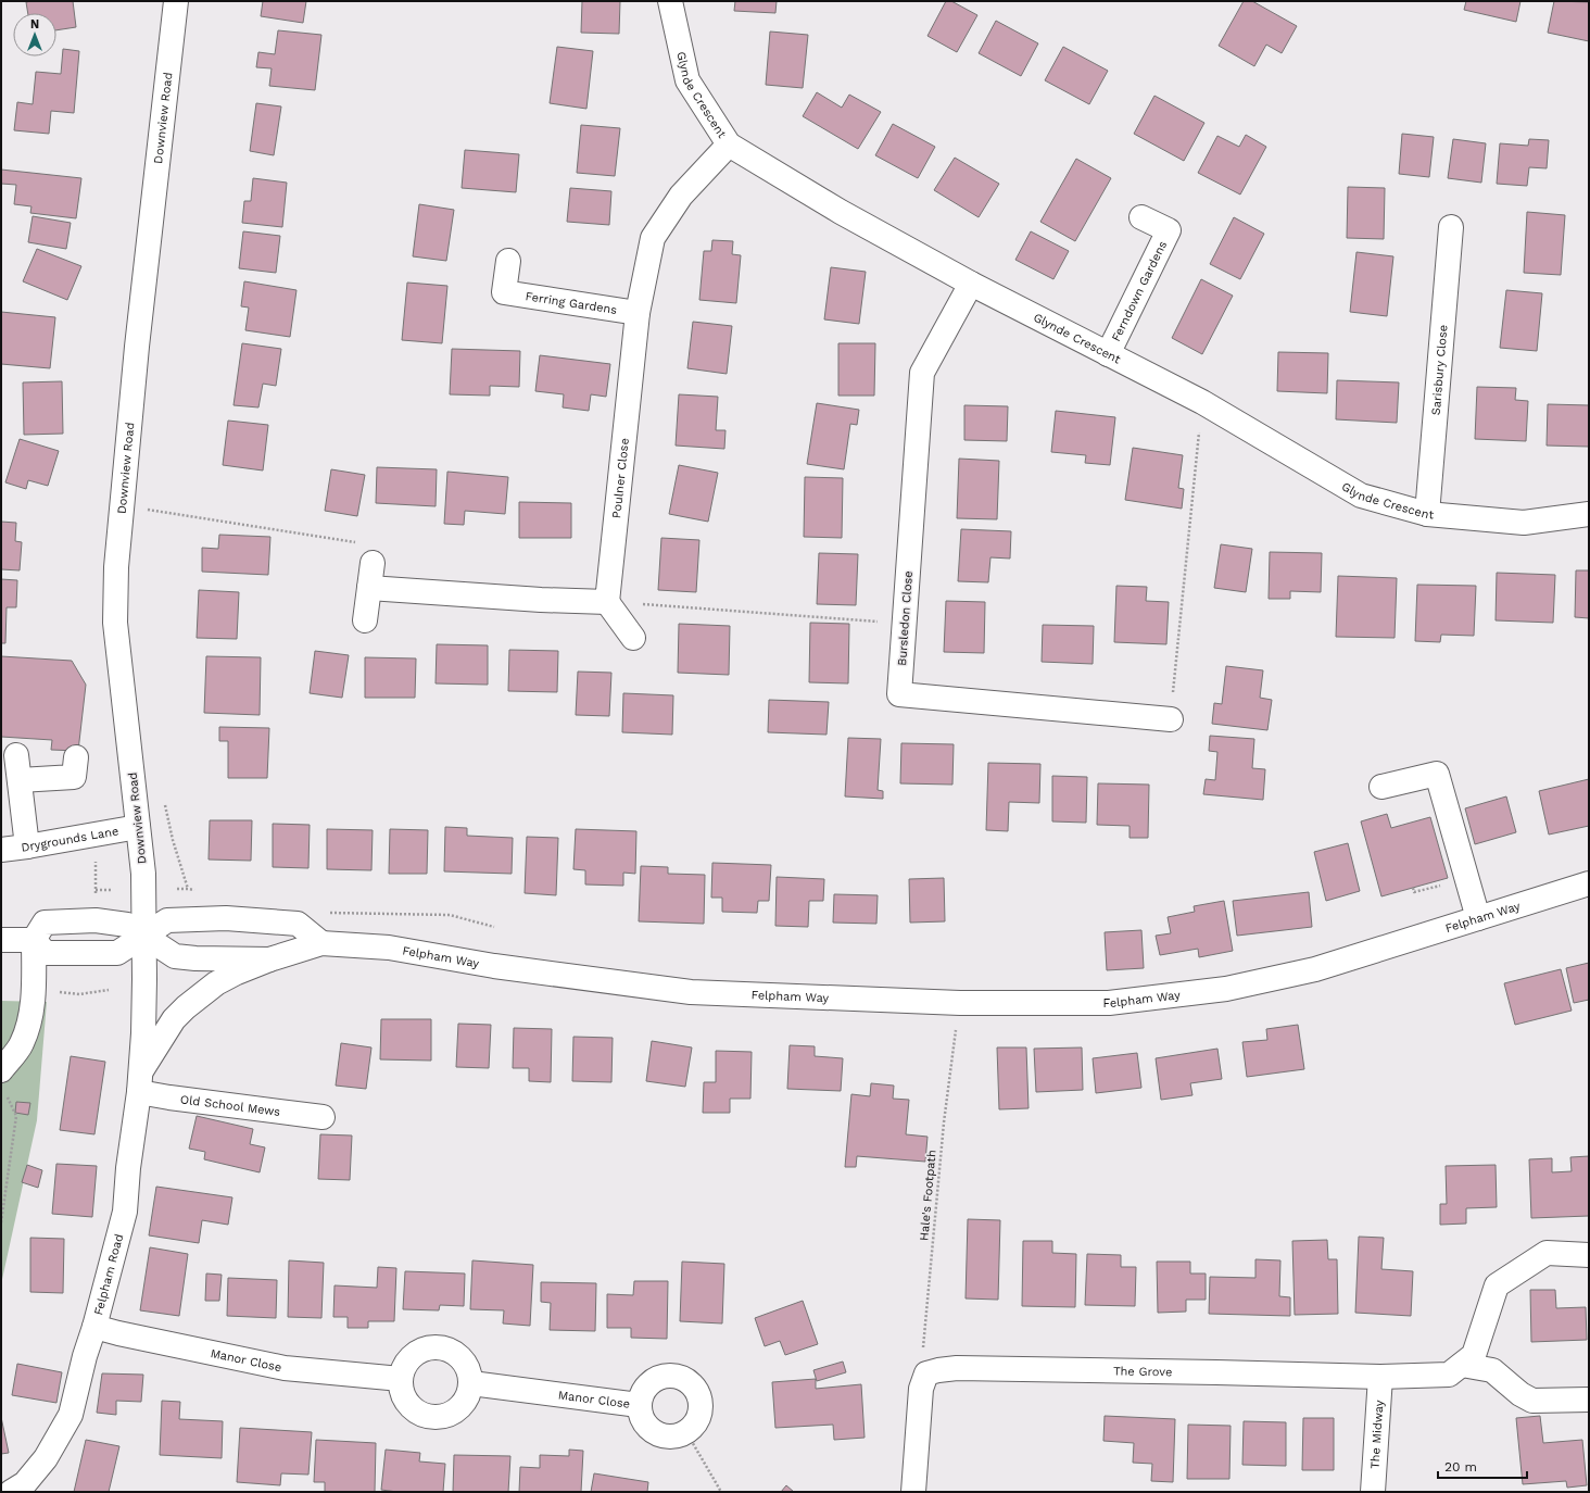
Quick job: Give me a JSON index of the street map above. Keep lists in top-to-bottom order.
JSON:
{
  "streets": {
    "street": [
      "Glynde Crescent",
      "Downview Road",
      "Ferndown Gardens",
      "Ferring Gardens",
      "Sarisbury Close",
      "Poulner Close",
      "Bursledon Close",
      "Drygrounds Lane",
      "Felpham Way",
      "Old School Mews",
      "Felpham Road",
      "Manor Close",
      "The Grove",
      "The Midway"
    ],
    "path": ["Hale's Footpath"]
  },
  "crossings": [
    ["Glynde Crescent", "Ferndown Gardens"],
    ["Glynde Crescent", "Sarisbury Close"],
    ["Glynde Crescent", "Poulner Close"],
    ["Glynde Crescent", "Bursledon Close"],
    ["Downview Road", "Drygrounds Lane"],
    ["Downview Road", "Felpham Way"],
    ["Downview Road", "Felpham Road"],
    ["Ferring Gardens", "Poulner Close"],
    ["Felpham Way", "Felpham Road"],
    ["Old School Mews", "Felpham Road"],
    ["Hale's Footpath", "The Grove"],
    ["Felpham Road", "Manor Close"],
    ["The Grove", "The Midway"]
  ],
  "scale_bar": "20 m",
  "north": "top"
}
